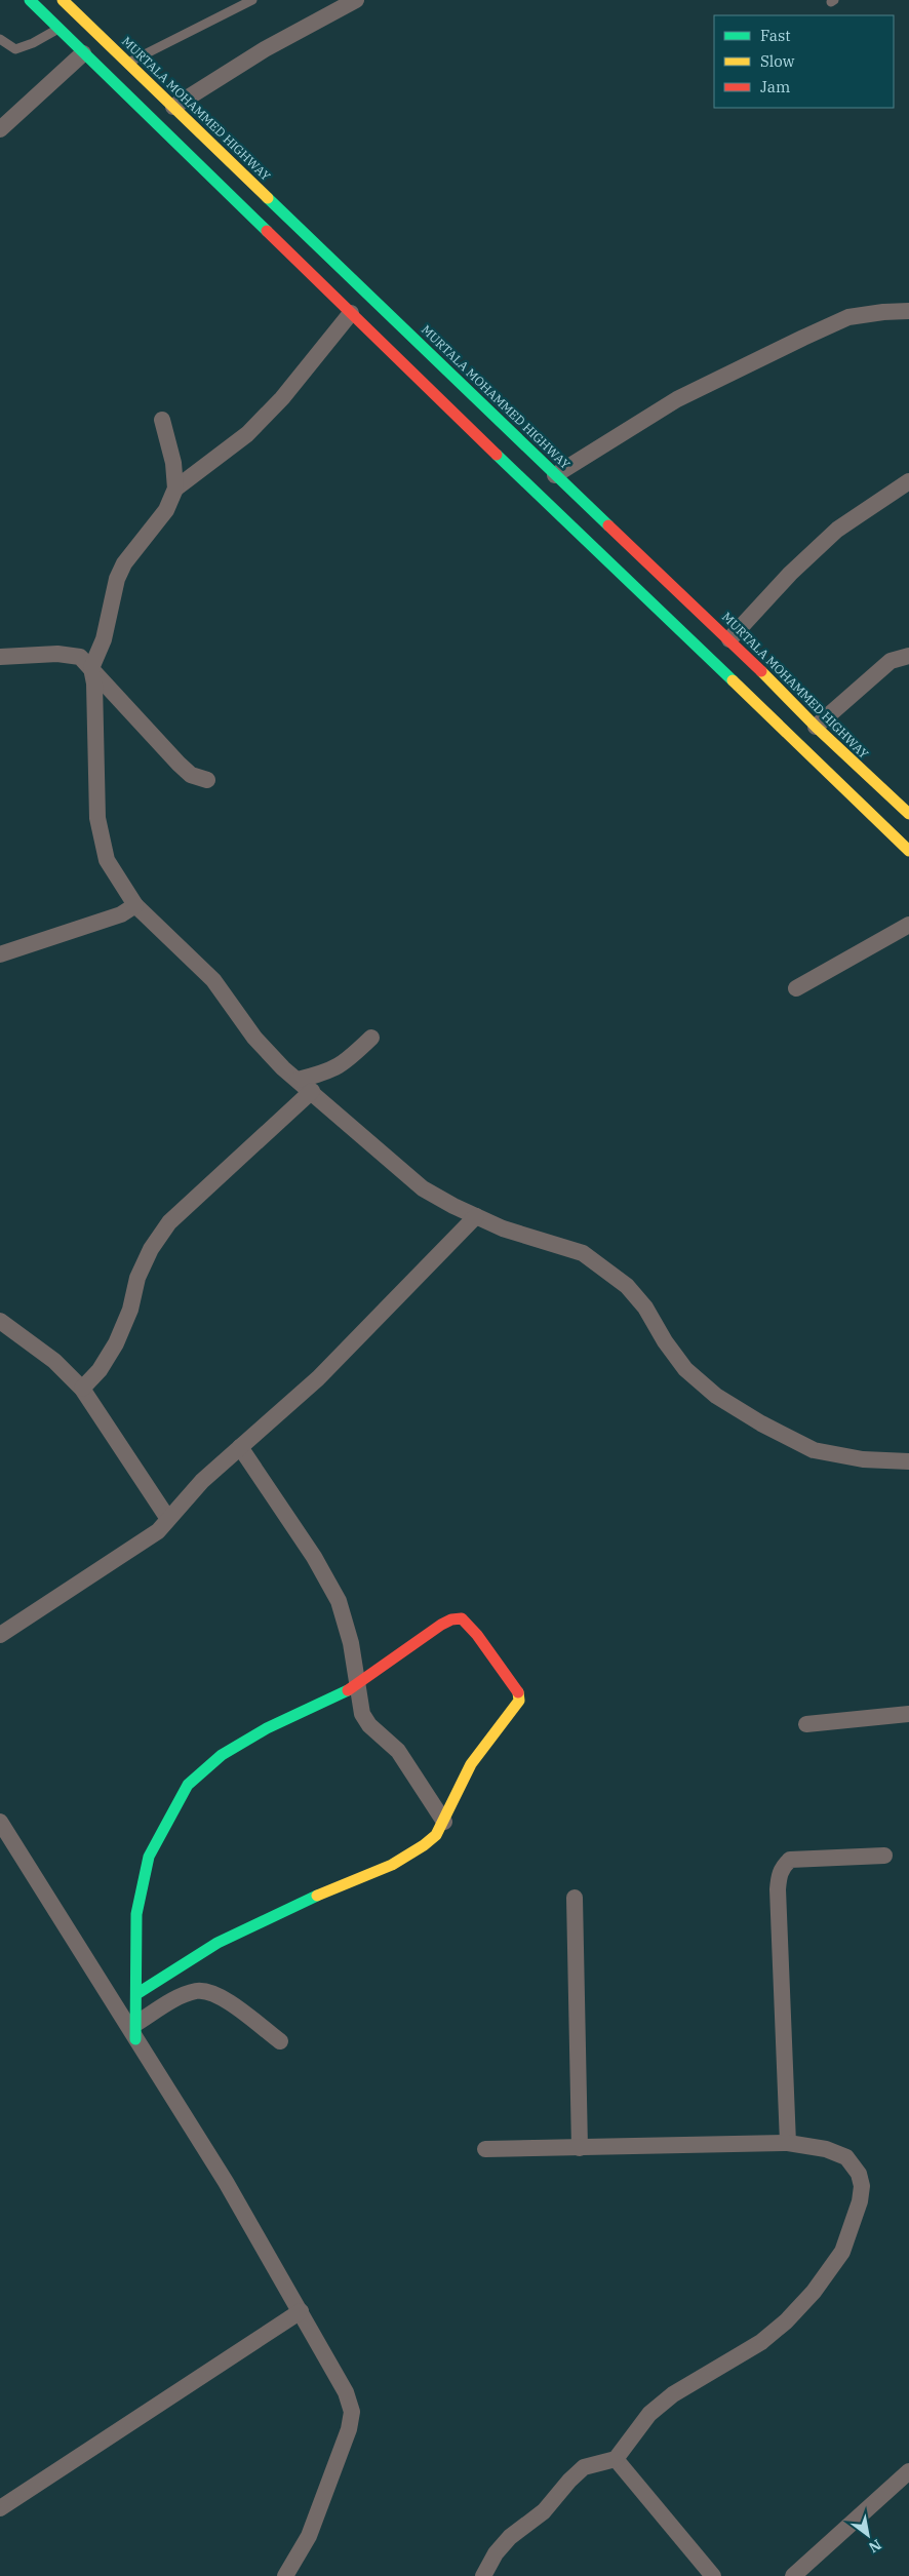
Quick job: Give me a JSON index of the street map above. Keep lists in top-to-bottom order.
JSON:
{
  "streets": {
    "main road": ["MURTALA MOHAMMED HIGHWAY"]
  },
  "legend": ["Fast", "Slow", "Jam"],
  "north": "bottom right"
}
